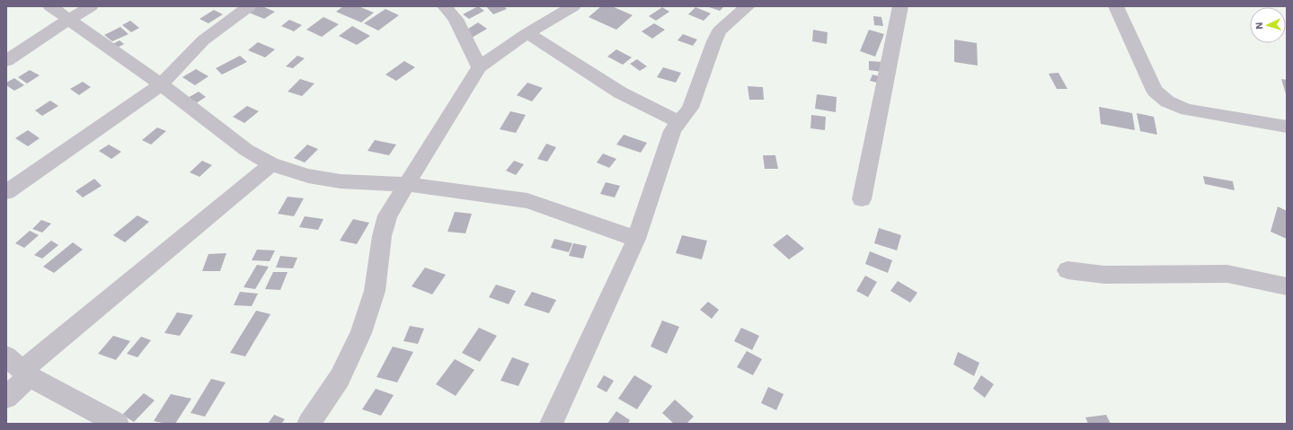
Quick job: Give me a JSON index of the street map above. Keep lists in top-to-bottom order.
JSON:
{
  "north": "left"
}
